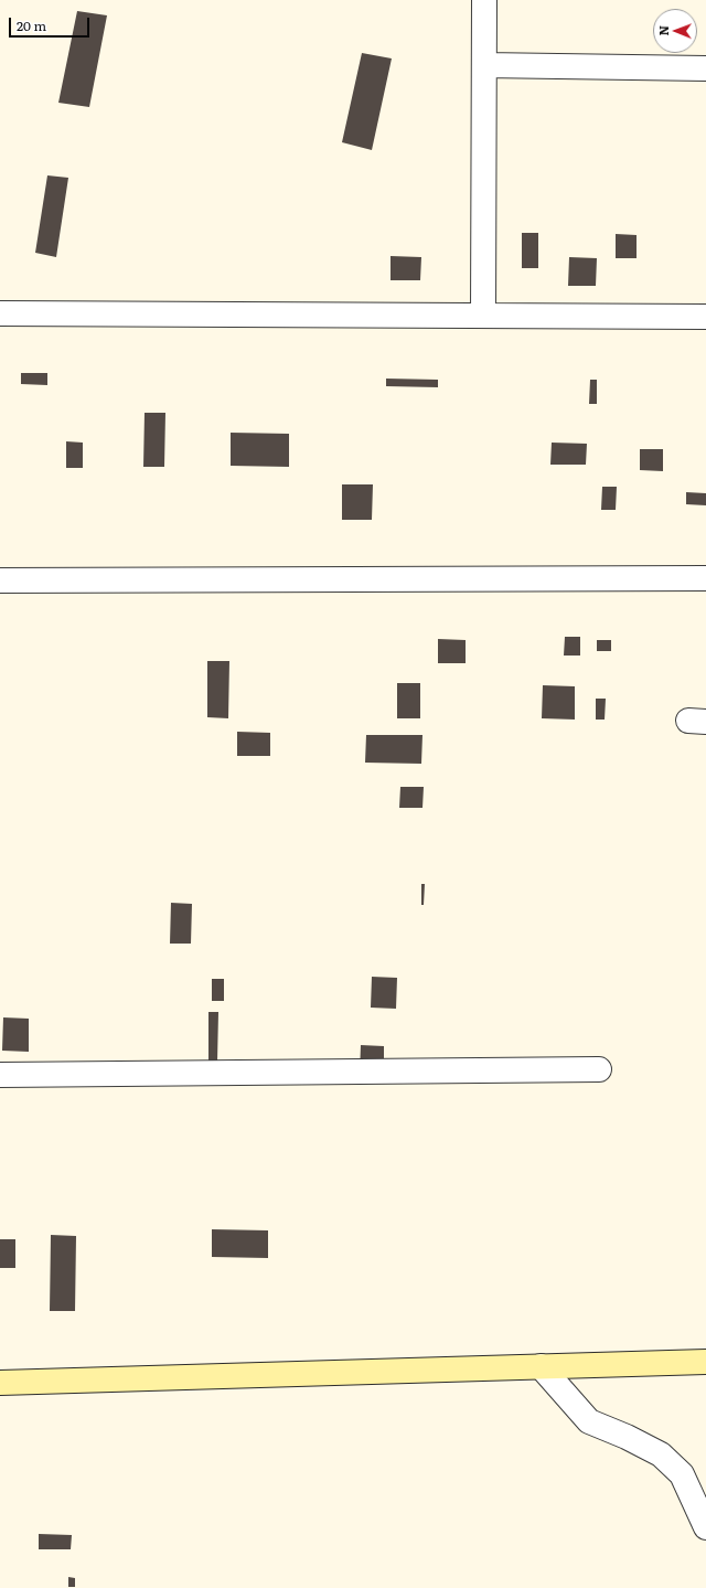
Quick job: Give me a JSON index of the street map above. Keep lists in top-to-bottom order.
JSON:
{
  "scale_bar": "20 m",
  "north": "left"
}
